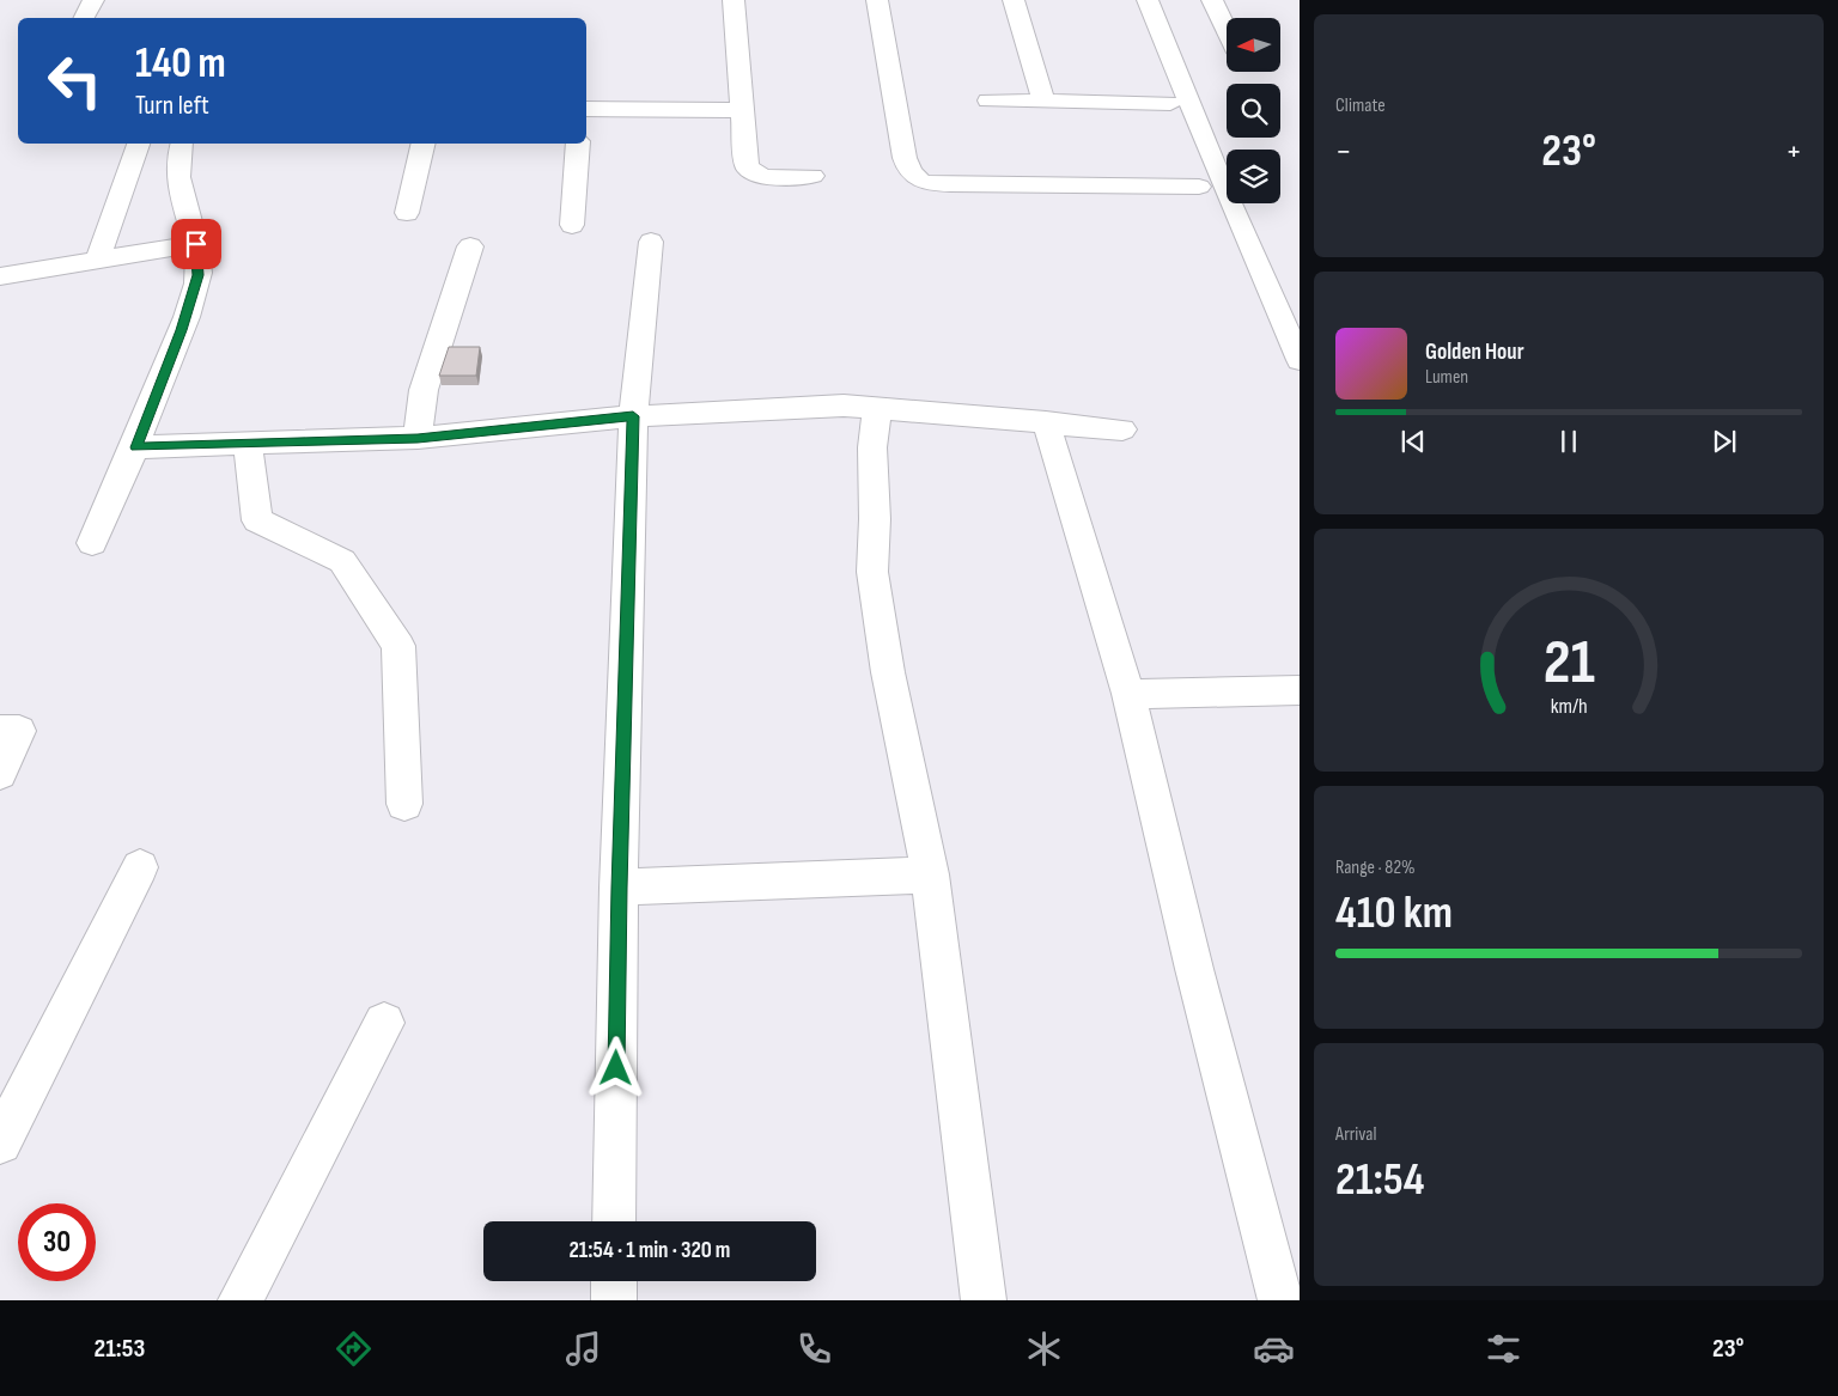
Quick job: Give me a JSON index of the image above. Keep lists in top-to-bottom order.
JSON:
{
  "north": "left",
  "page": {
    "tile": [
      "Climate",
      ["Range · 82%", "410 km"],
      ["Arrival", "21:54"]
    ],
    "turn": ["140 m", "Turn left"],
    "heat": ["−", "23°", "+"],
    "song": ["Golden Hour", "Lumen"],
    "limit": "30",
    "trip": "21:54 · 1 min · 320 m",
    "tabs": ["21:53", "23°"],
    "gauge": ["21", "km/h"]
  }
}
